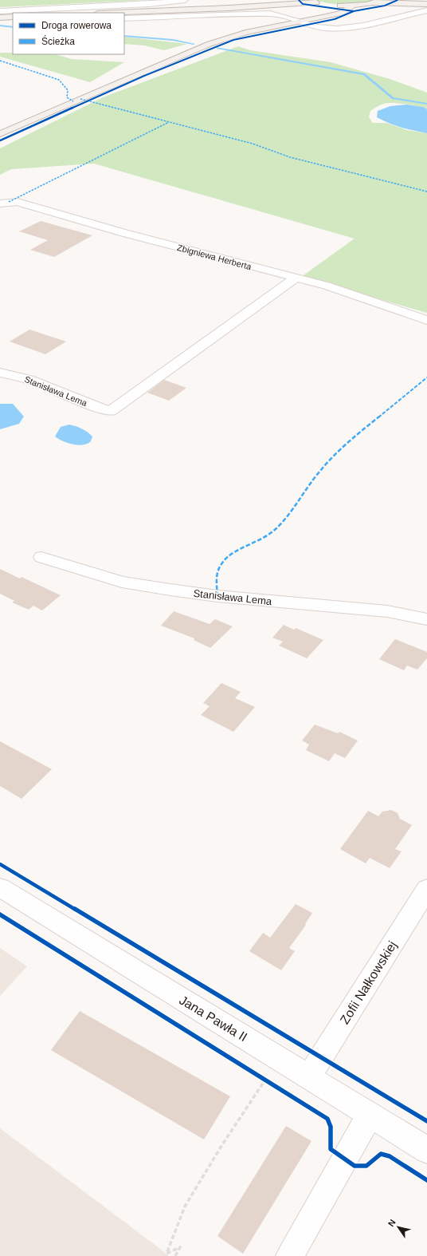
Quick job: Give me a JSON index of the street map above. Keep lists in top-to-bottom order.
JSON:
{
  "streets": {
    "street": [
      "Zbigniewa Herberta",
      "Stanisława Lema",
      "Zofii Nałkowskiej",
      "Jana Pawła II"
    ]
  },
  "crossings": [
    ["Zbigniewa Herberta", "Stanisława Lema"],
    ["Zofii Nałkowskiej", "Jana Pawła II"]
  ],
  "legend": ["Droga rowerowa", "Ścieżka"],
  "north": "top left"
}
